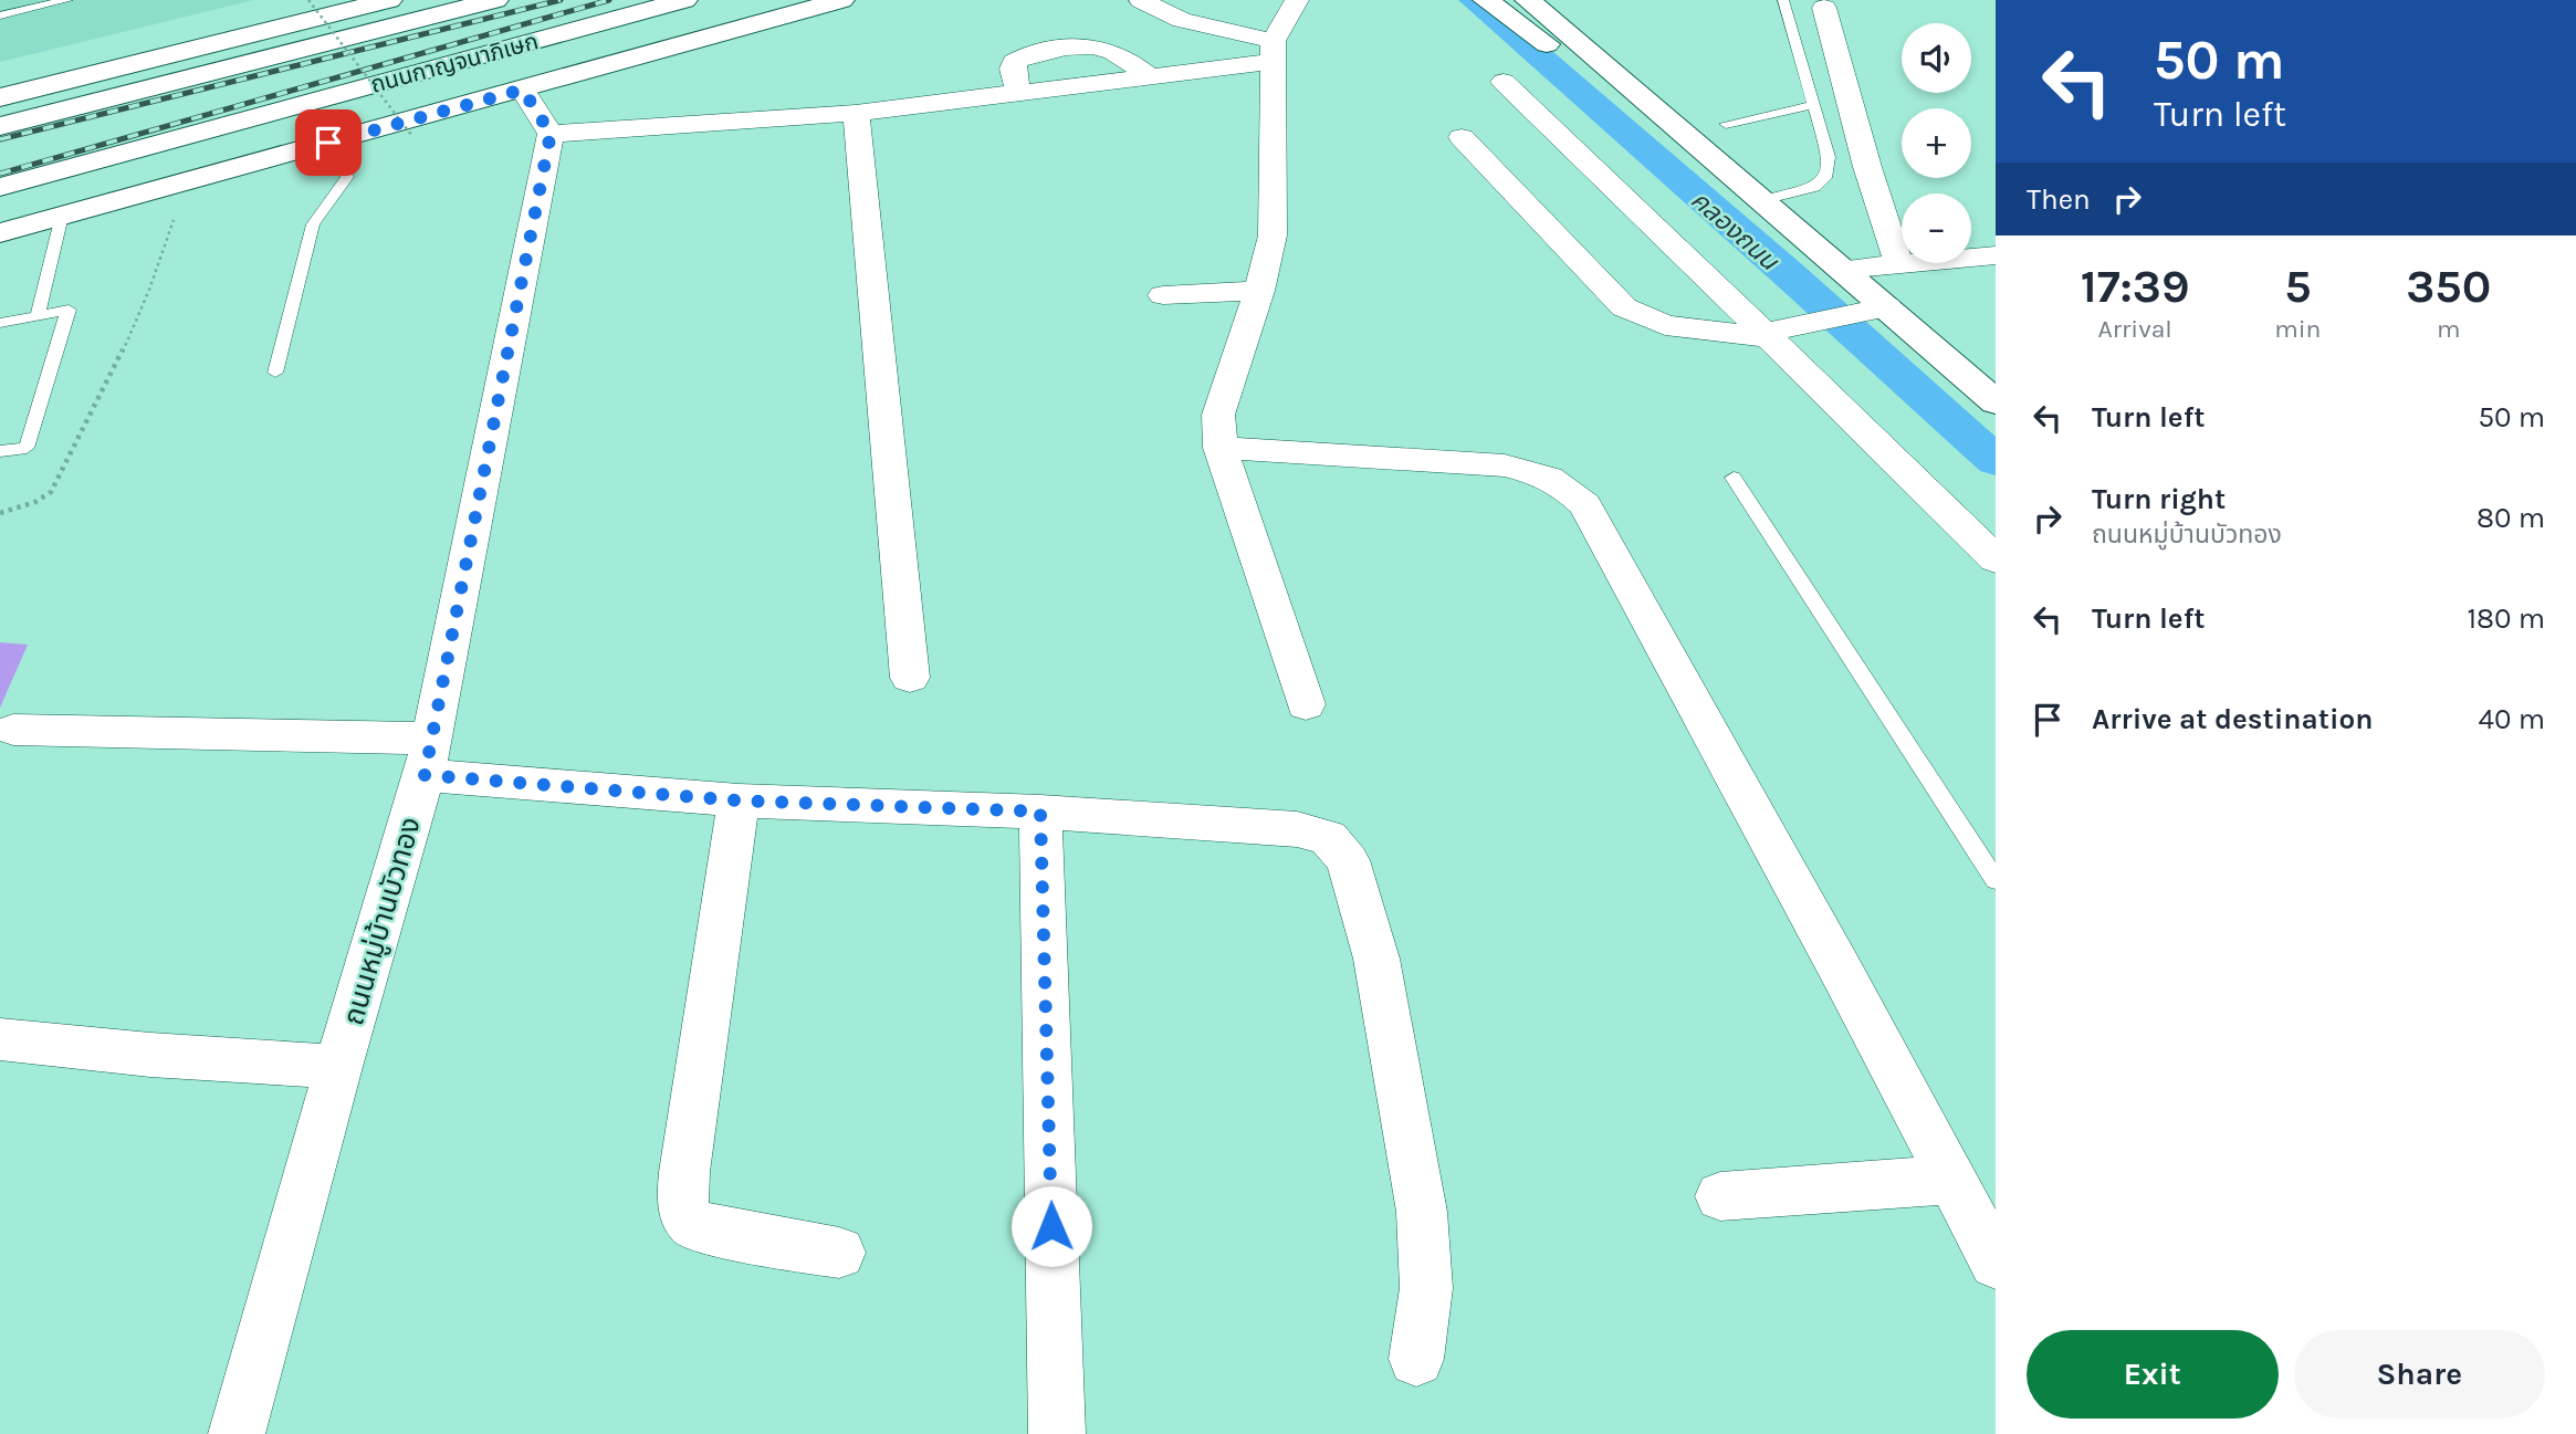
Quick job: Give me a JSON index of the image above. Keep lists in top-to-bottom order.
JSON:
{
  "streets": {
    "main road": ["ถนนกาญจนาภิเษก"],
    "street": ["ถนนหมู่บ้านบัวทอง"]
  },
  "water": ["คลองถนน"],
  "page": {
    "turn": ["50 m", "Turn left"],
    "map_buttons": ["+", "−"],
    "then": "Then",
    "eta": [
      "17:39",
      "Arrival",
      "5",
      "min",
      "350",
      "m"
    ],
    "list": [
      {
        "name": "Turn left",
        "value": "50 m"
      },
      {
        "name": "Turn right",
        "note": "ถนนหมู่บ้านบัวทอง",
        "value": "80 m"
      },
      {
        "name": "Turn left",
        "value": "180 m"
      },
      {
        "name": "Arrive at destination",
        "value": "40 m"
      }
    ],
    "buttons": ["Exit", "Share"]
  }
}
